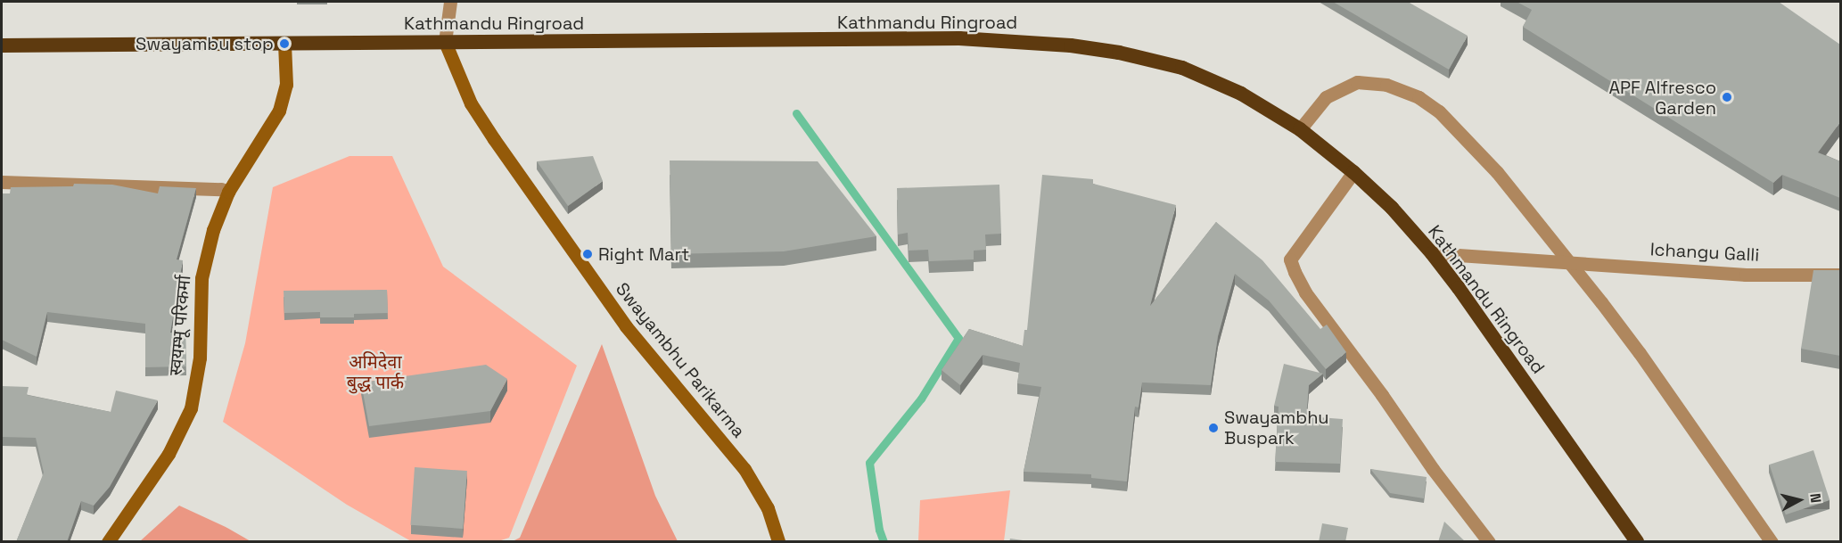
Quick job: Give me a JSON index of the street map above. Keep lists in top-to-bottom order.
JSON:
{
  "streets": {
    "highway": ["Kathmandu Ringroad"],
    "main road": ["स्वयम्भू परिकर्मा", "Swayambhu Parikarma"],
    "street": ["Ichangu Galli"]
  },
  "crossings": [
    ["Kathmandu Ringroad", "Ichangu Galli"],
    ["Kathmandu Ringroad", "स्वयम्भू परिकर्मा"],
    ["Kathmandu Ringroad", "Swayambhu Parikarma"]
  ],
  "parks": ["अमिदेवा बुद्ध पार्क"],
  "places": [
    "Swayambu stop",
    "APF Alfresco Garden",
    "Right Mart",
    "Swayambhu Buspark"
  ],
  "north": "right"
}
